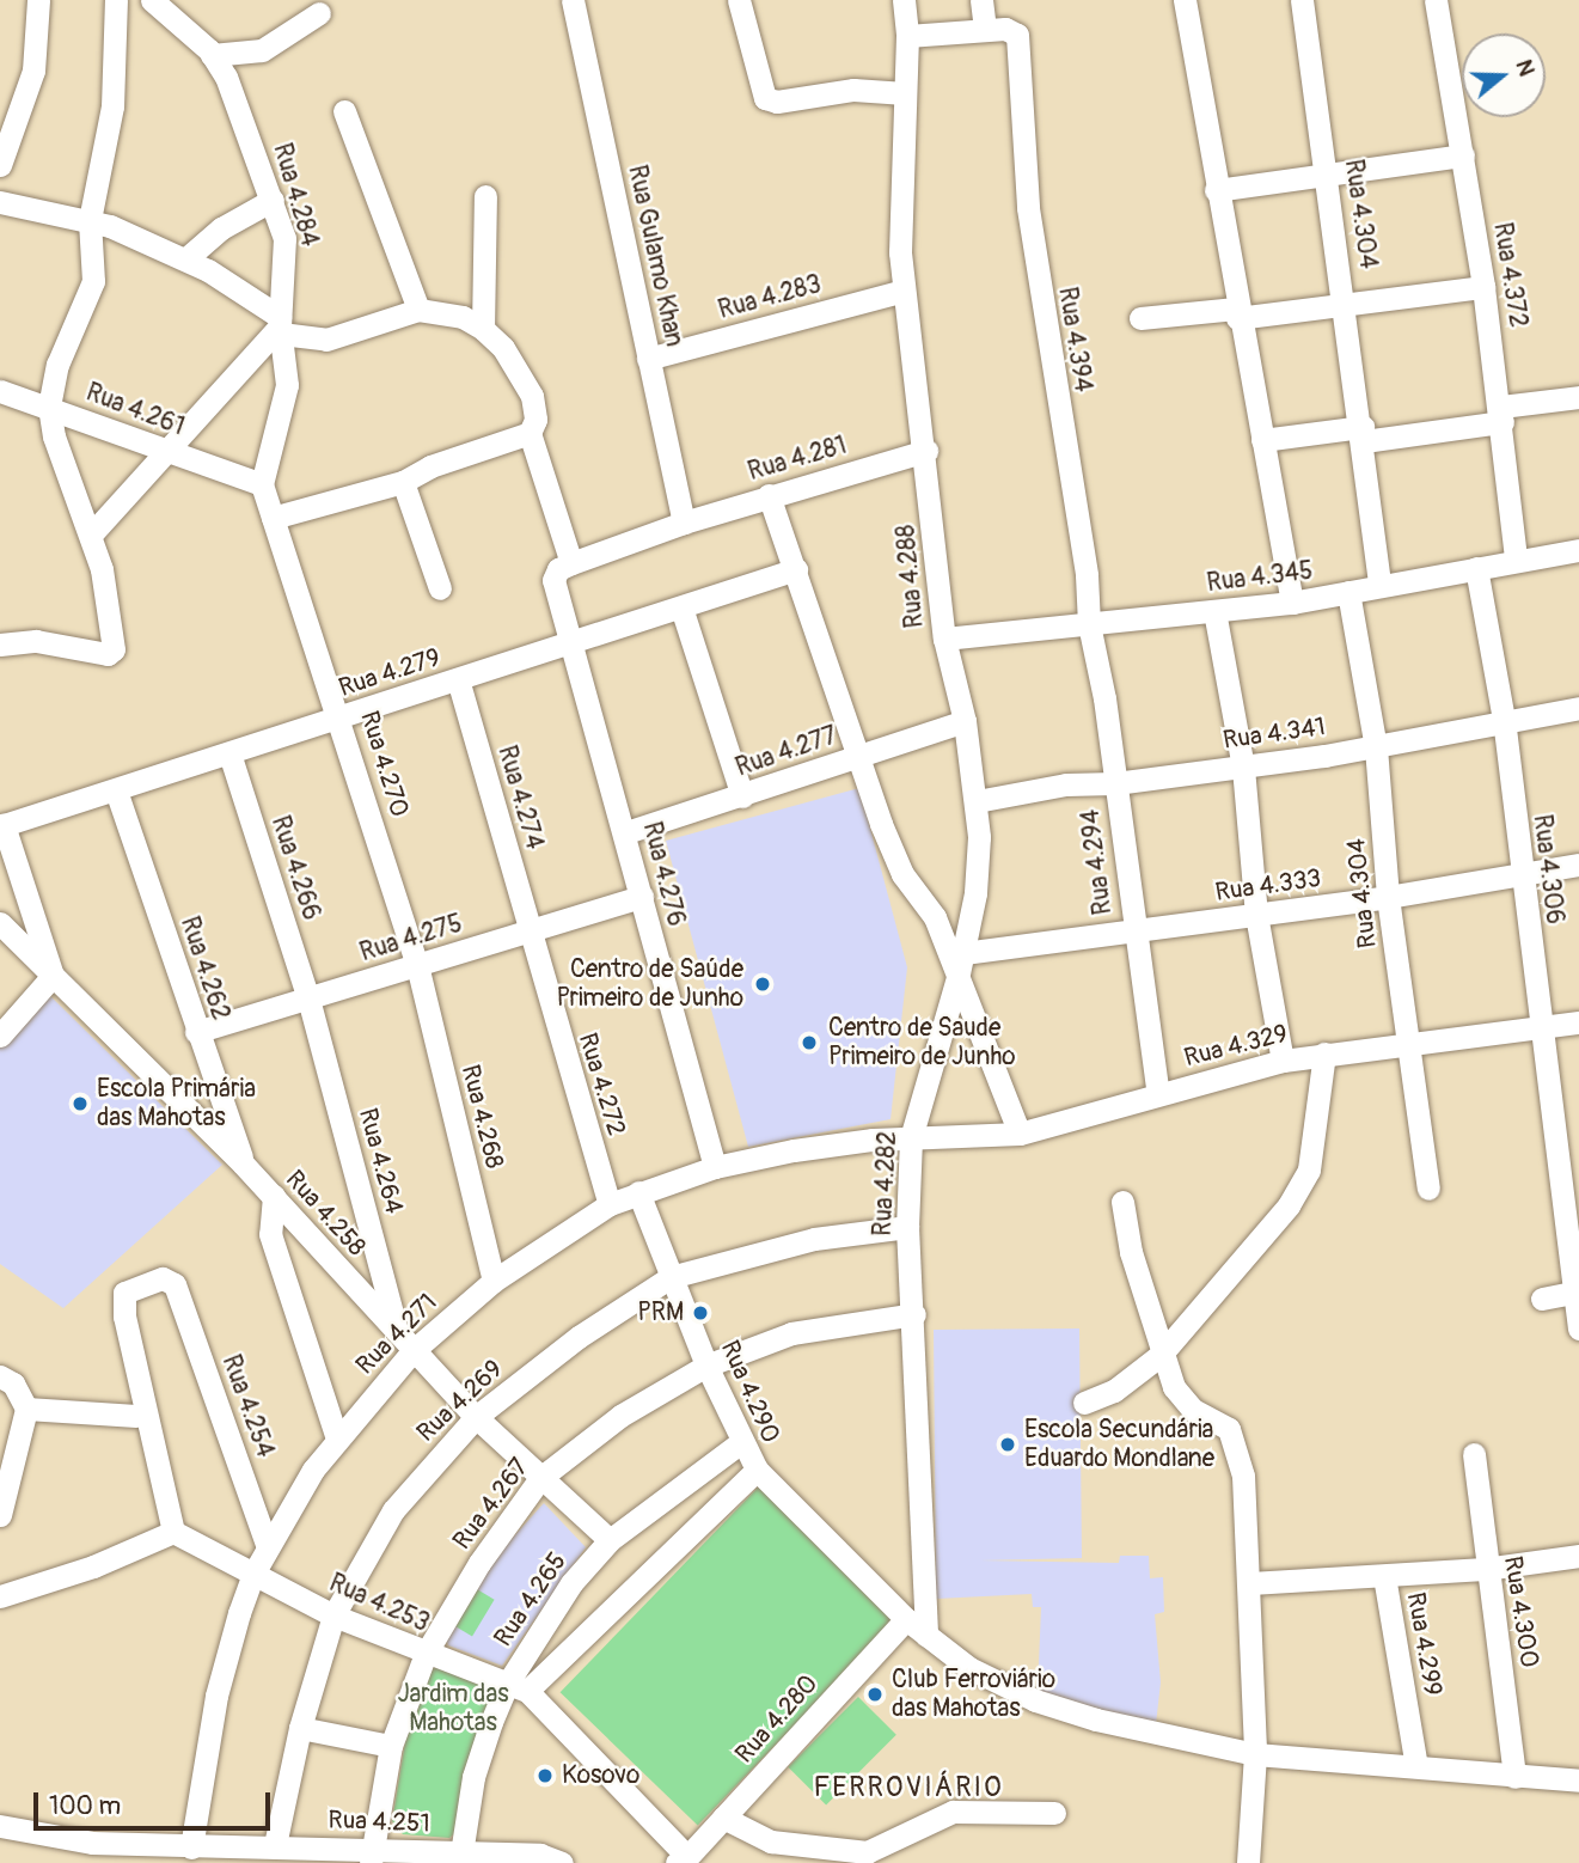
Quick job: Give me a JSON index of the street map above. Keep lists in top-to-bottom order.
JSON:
{
  "streets": {
    "street": [
      "Rua 4.284",
      "Rua 4.304",
      "Rua Gulamo Khan",
      "Rua 4.372",
      "Rua 4.283",
      "Rua 4.394",
      "Rua 4.261",
      "Rua 4.281",
      "Rua 4.288",
      "Rua 4.345",
      "Rua 4.279",
      "Rua 4.341",
      "Rua 4.277",
      "Rua 4.270",
      "Rua 4.274",
      "Rua 4.294",
      "Rua 4.266",
      "Rua 4.306",
      "Rua 4.276",
      "Rua 4.333",
      "Rua 4.275",
      "Rua 4.262",
      "Rua 4.329",
      "Rua 4.272",
      "Rua 4.268",
      "Rua 4.264",
      "Rua 4.282",
      "Rua 4.258",
      "Rua 4.271",
      "Rua 4.290",
      "Rua 4.269",
      "Rua 4.254",
      "Rua 4.267",
      "Rua 4.265",
      "Rua 4.253",
      "Rua 4.300",
      "Rua 4.299",
      "Rua 4.280",
      "Rua 4.251"
    ]
  },
  "crossings": [
    ["Rua 4.284", "Rua 4.261"],
    ["Rua 4.284", "Rua 4.270"],
    ["Rua 4.304", "Rua 4.345"],
    ["Rua 4.304", "Rua 4.341"],
    ["Rua 4.304", "Rua 4.333"],
    ["Rua 4.304", "Rua 4.329"],
    ["Rua Gulamo Khan", "Rua 4.283"],
    ["Rua Gulamo Khan", "Rua 4.281"],
    ["Rua 4.372", "Rua 4.345"],
    ["Rua 4.283", "Rua 4.288"],
    ["Rua 4.394", "Rua 4.345"],
    ["Rua 4.394", "Rua 4.294"],
    ["Rua 4.261", "Rua 4.270"],
    ["Rua 4.281", "Rua 4.288"],
    ["Rua 4.281", "Rua 4.276"],
    ["Rua 4.288", "Rua 4.345"],
    ["Rua 4.288", "Rua 4.341"],
    ["Rua 4.288", "Rua 4.277"],
    ["Rua 4.288", "Rua 4.333"],
    ["Rua 4.288", "Rua 4.282"],
    ["Rua 4.345", "Rua 4.294"],
    ["Rua 4.345", "Rua 4.306"],
    ["Rua 4.279", "Rua 4.270"],
    ["Rua 4.279", "Rua 4.274"],
    ["Rua 4.279", "Rua 4.266"],
    ["Rua 4.279", "Rua 4.276"],
    ["Rua 4.279", "Rua 4.262"],
    ["Rua 4.341", "Rua 4.294"],
    ["Rua 4.341", "Rua 4.306"],
    ["Rua 4.277", "Rua 4.276"],
    ["Rua 4.270", "Rua 4.275"],
    ["Rua 4.270", "Rua 4.268"],
    ["Rua 4.274", "Rua 4.275"],
    ["Rua 4.274", "Rua 4.272"],
    ["Rua 4.294", "Rua 4.333"],
    ["Rua 4.294", "Rua 4.329"],
    ["Rua 4.266", "Rua 4.275"],
    ["Rua 4.266", "Rua 4.264"],
    ["Rua 4.306", "Rua 4.333"],
    ["Rua 4.306", "Rua 4.329"],
    ["Rua 4.276", "Rua 4.275"],
    ["Rua 4.276", "Rua 4.271"],
    ["Rua 4.333", "Rua 4.282"],
    ["Rua 4.275", "Rua 4.262"],
    ["Rua 4.275", "Rua 4.272"],
    ["Rua 4.275", "Rua 4.268"],
    ["Rua 4.275", "Rua 4.264"],
    ["Rua 4.262", "Rua 4.258"],
    ["Rua 4.329", "Rua 4.282"],
    ["Rua 4.329", "Rua 4.271"],
    ["Rua 4.272", "Rua 4.271"],
    ["Rua 4.268", "Rua 4.271"],
    ["Rua 4.264", "Rua 4.258"],
    ["Rua 4.264", "Rua 4.271"],
    ["Rua 4.282", "Rua 4.271"],
    ["Rua 4.282", "Rua 4.269"],
    ["Rua 4.282", "Rua 4.267"],
    ["Rua 4.258", "Rua 4.271"],
    ["Rua 4.258", "Rua 4.269"],
    ["Rua 4.258", "Rua 4.267"],
    ["Rua 4.258", "Rua 4.265"],
    ["Rua 4.271", "Rua 4.290"],
    ["Rua 4.271", "Rua 4.254"],
    ["Rua 4.271", "Rua 4.253"],
    ["Rua 4.271", "Rua 4.251"],
    ["Rua 4.290", "Rua 4.269"],
    ["Rua 4.290", "Rua 4.267"],
    ["Rua 4.290", "Rua 4.265"],
    ["Rua 4.290", "Rua 4.280"],
    ["Rua 4.269", "Rua 4.253"],
    ["Rua 4.269", "Rua 4.251"],
    ["Rua 4.254", "Rua 4.253"],
    ["Rua 4.267", "Rua 4.253"],
    ["Rua 4.267", "Rua 4.251"],
    ["Rua 4.265", "Rua 4.253"],
    ["Rua 4.265", "Rua 4.251"],
    ["Rua 4.253", "Rua 4.280"],
    ["Rua 4.300", "Rua 4.299"]
  ],
  "districts": ["FERROVIÁRIO"],
  "parks": ["Jardim das Mahotas"],
  "places": [
    "Centro de Saúde Primeiro de Junho",
    "Centro de Saude Primeiro de Junho",
    "Escola Primária das Mahotas",
    "PRM",
    "Escola Secundária Eduardo Mondlane",
    "Club Ferroviário das Mahotas",
    "Kosovo"
  ],
  "scale_bar": "100 m",
  "north": "right"
}
